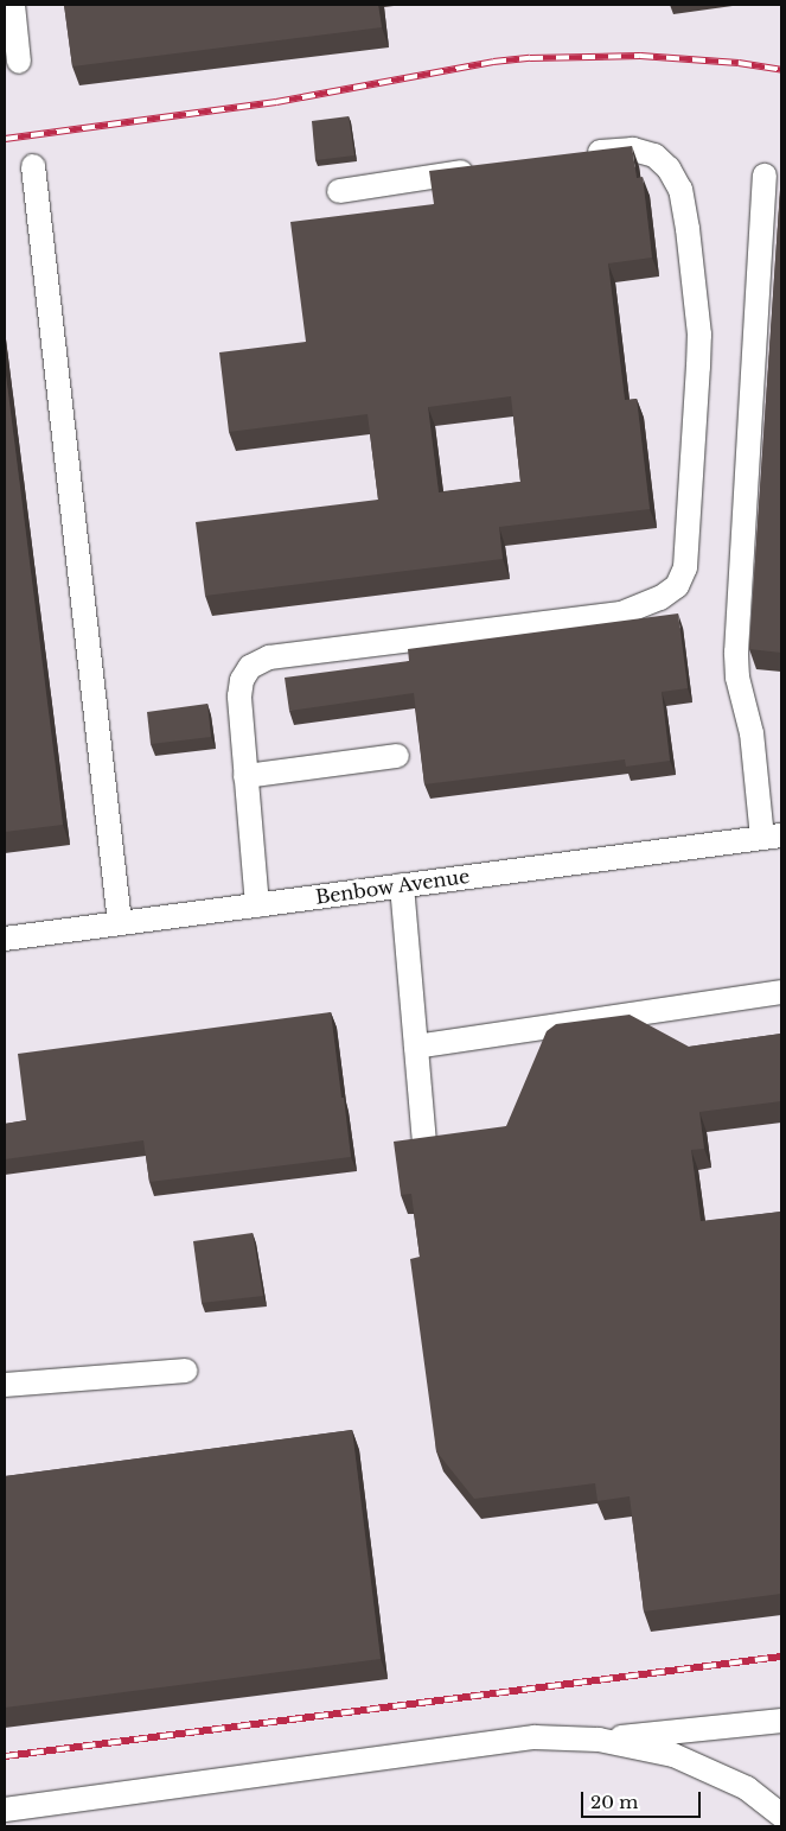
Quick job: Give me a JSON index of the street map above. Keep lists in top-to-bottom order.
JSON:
{
  "streets": {
    "lane": ["Benbow Avenue"]
  },
  "scale_bar": "20 m"
}
